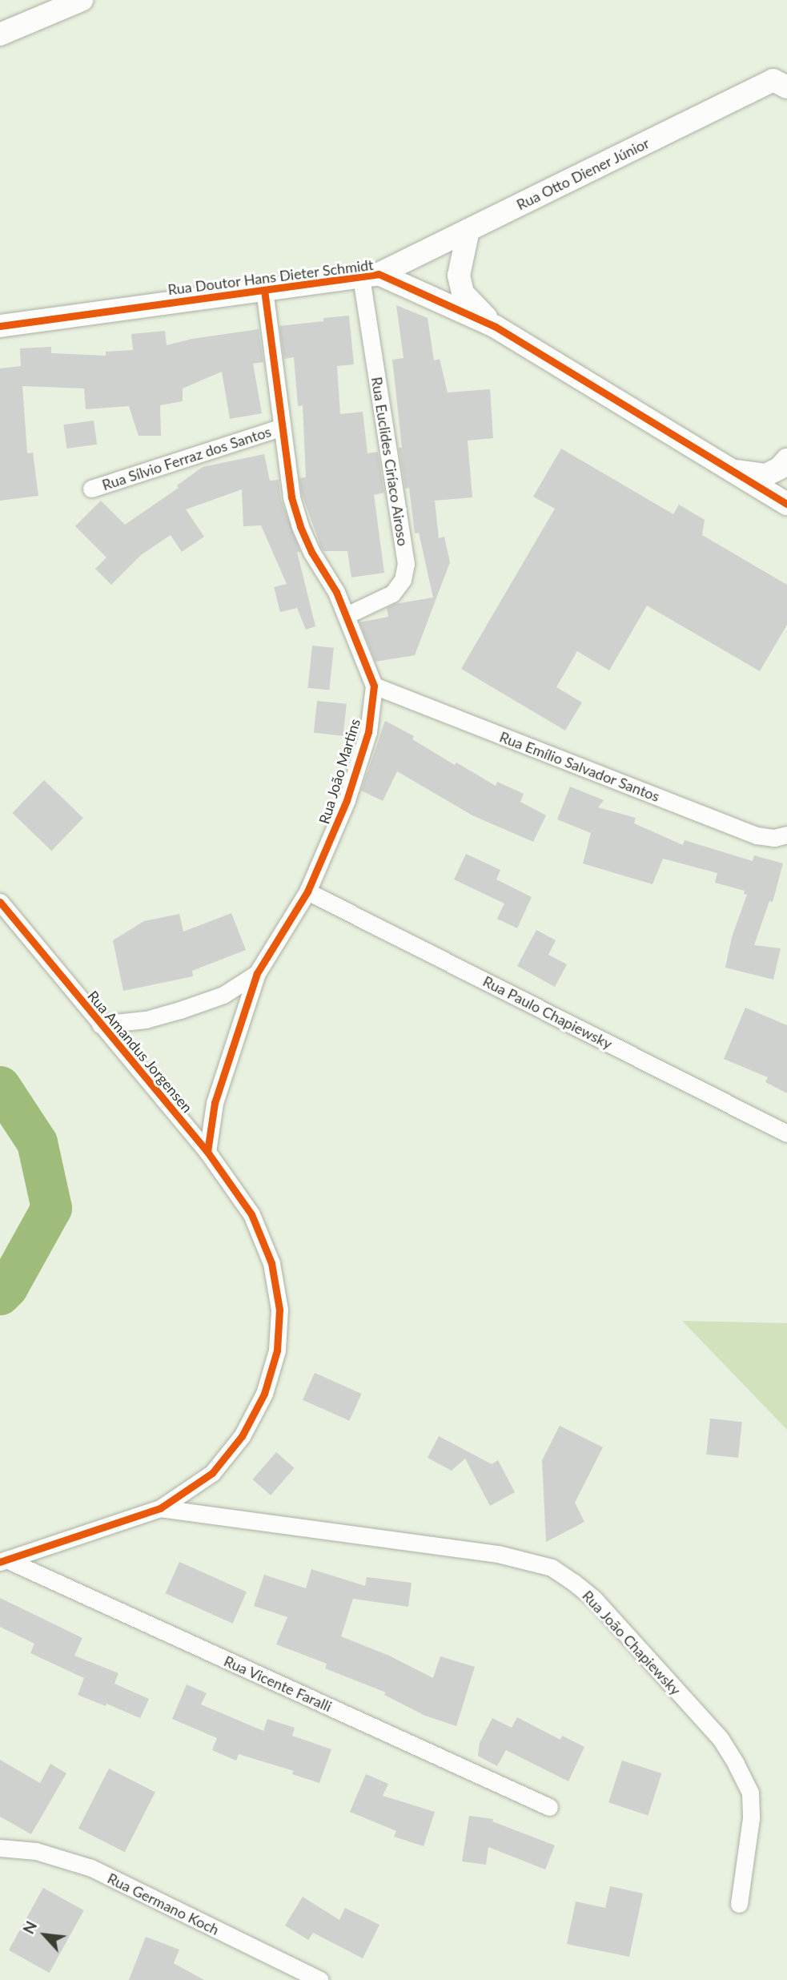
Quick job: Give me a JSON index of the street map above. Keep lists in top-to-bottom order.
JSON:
{
  "streets": {
    "street": [
      "Rua Otto Diener Júnior",
      "Rua Doutor Hans Dieter Schmidt",
      "Rua Sílvio Ferraz dos Santos",
      "Rua Euclides Ciríaco Airoso",
      "Rua Emílio Salvador Santos",
      "Rua João Martins",
      "Rua Paulo Chapiewsky",
      "Rua Amandus Jorgensen",
      "Rua João Chapiewsky",
      "Rua Vicente Faralli",
      "Rua Germano Koch"
    ]
  },
  "crossings": [
    ["Rua Otto Diener Júnior", "Rua Doutor Hans Dieter Schmidt"],
    ["Rua Otto Diener Júnior", "Rua Euclides Ciríaco Airoso"],
    ["Rua Doutor Hans Dieter Schmidt", "Rua Euclides Ciríaco Airoso"],
    ["Rua Doutor Hans Dieter Schmidt", "Rua João Martins"],
    ["Rua Sílvio Ferraz dos Santos", "Rua João Martins"],
    ["Rua Euclides Ciríaco Airoso", "Rua João Martins"],
    ["Rua Emílio Salvador Santos", "Rua João Martins"],
    ["Rua João Martins", "Rua Paulo Chapiewsky"],
    ["Rua João Martins", "Rua Amandus Jorgensen"],
    ["Rua Amandus Jorgensen", "Rua João Chapiewsky"],
    ["Rua Amandus Jorgensen", "Rua Vicente Faralli"]
  ],
  "north": "top left"
}
